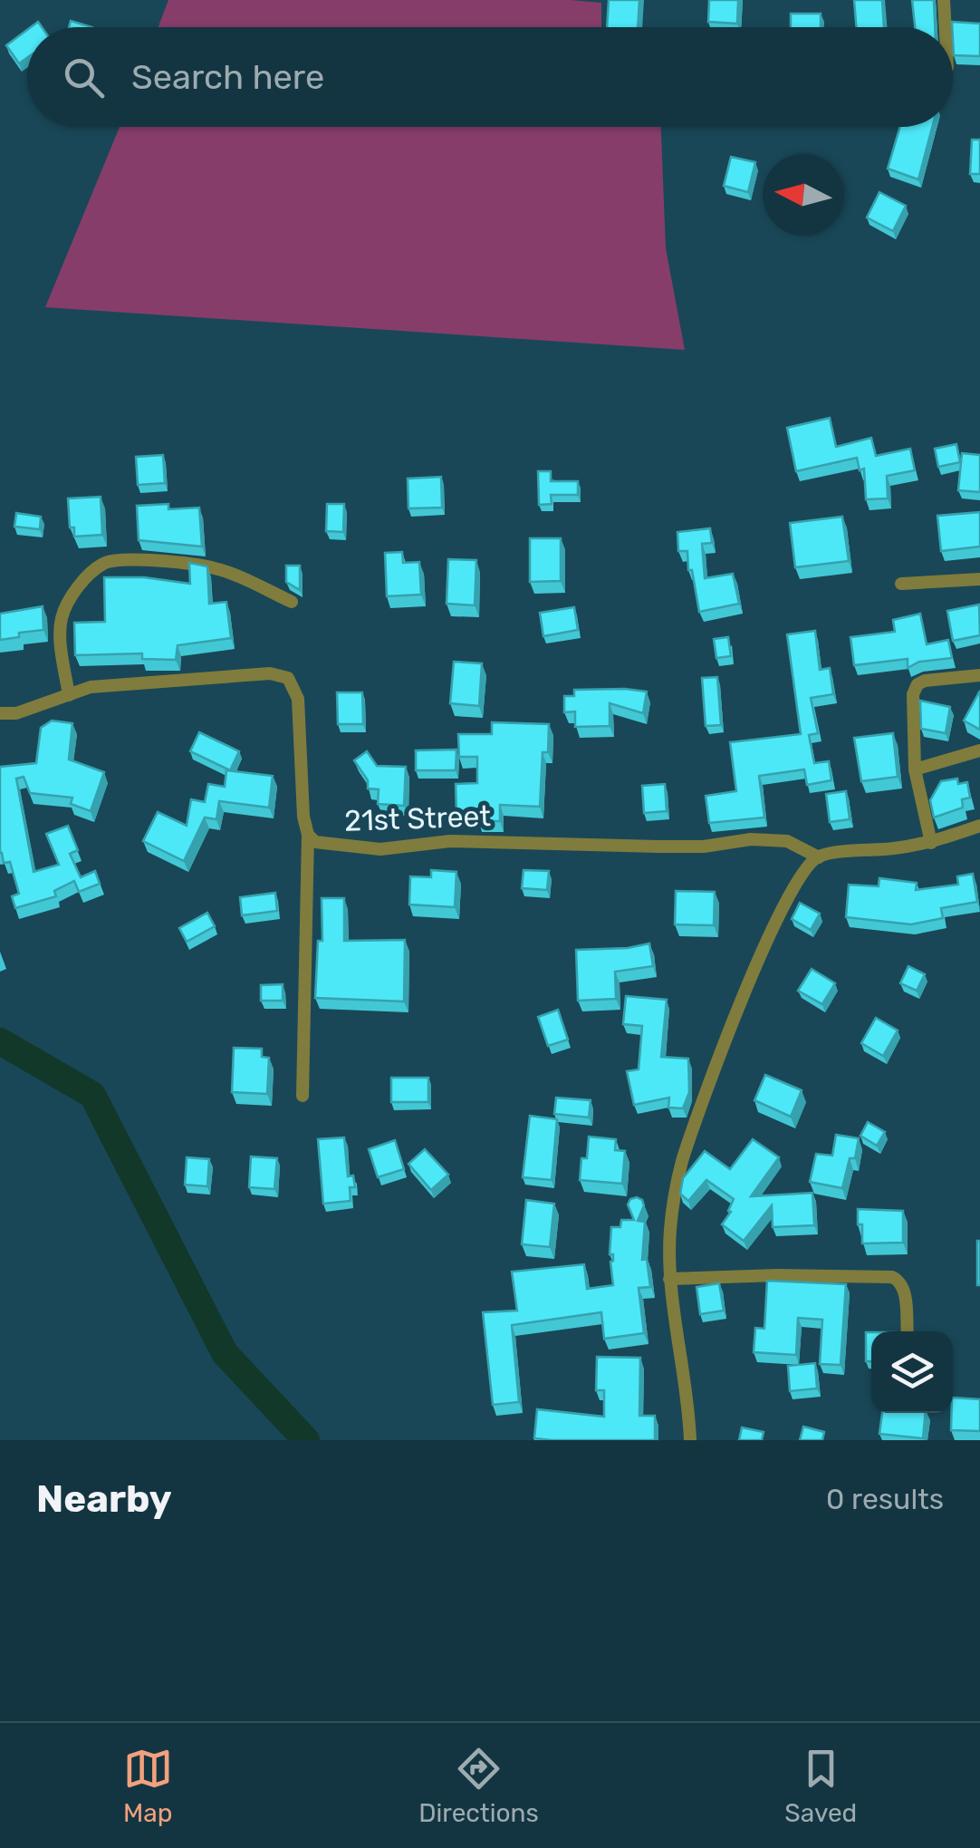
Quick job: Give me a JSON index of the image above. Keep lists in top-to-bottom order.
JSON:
{
  "streets": {
    "street": ["21st Street"]
  },
  "north": "left",
  "page": {
    "search": "Search here",
    "heading": ["Nearby", "0 results"],
    "nav": ["Map", "Directions", "Saved"]
  }
}
